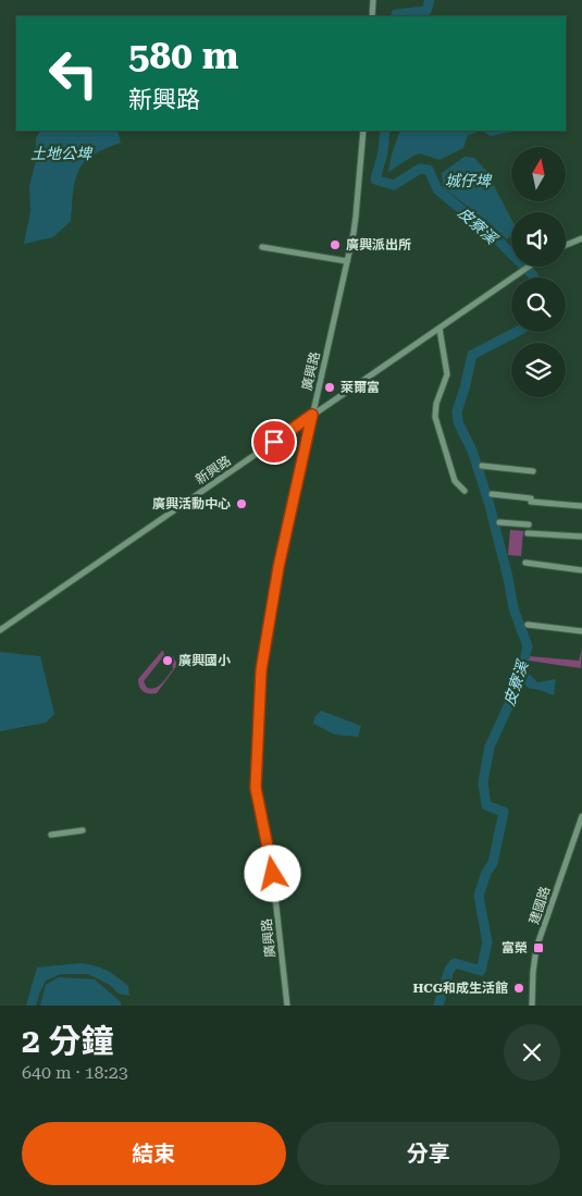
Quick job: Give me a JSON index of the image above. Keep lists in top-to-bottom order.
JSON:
{
  "streets": {
    "street": ["廣興路", "新興路", "建國路"]
  },
  "crossings": [
    ["廣興路", "新興路"]
  ],
  "water": ["土地公埤", "城仔埤", "皮寮溪"],
  "places": {
    "other": [
      "廣興派出所",
      "萊爾富",
      "廣興活動中心",
      "廣興國小",
      "HCG和成生活館"
    ],
    "transit": ["富榮"]
  },
  "north": "top",
  "page": {
    "turn": ["580 m", "新興路"],
    "heading": ["2 分鐘", "640 m · 18:23"],
    "buttons": ["結束", "分享"]
  }
}
